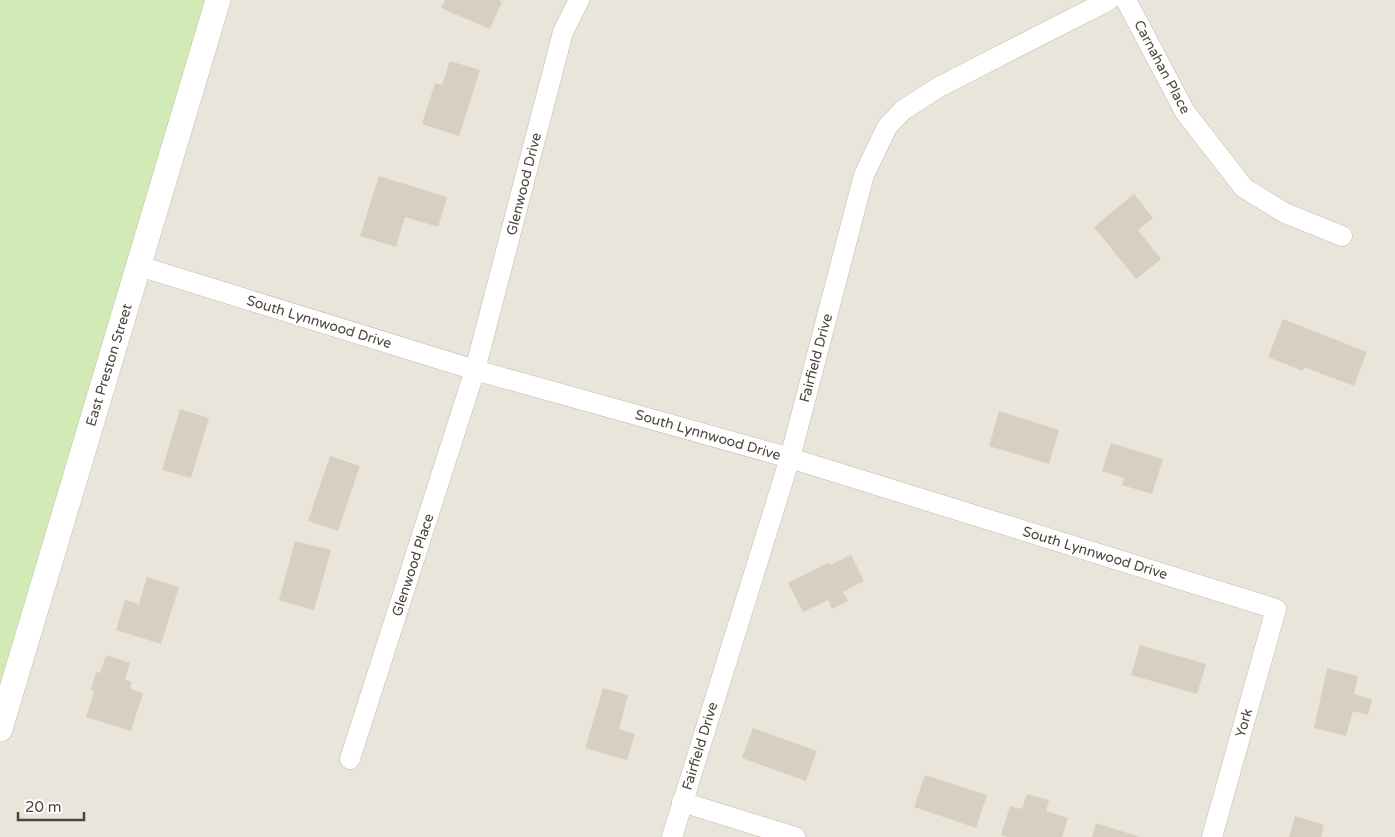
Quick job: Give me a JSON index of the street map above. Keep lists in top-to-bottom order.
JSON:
{
  "streets": {
    "street": [
      "Carnahan Place",
      "Glenwood Drive",
      "South Lynnwood Drive",
      "Fairfield Drive",
      "East Preston Street",
      "Glenwood Place",
      "York"
    ]
  },
  "crossings": [
    ["Glenwood Drive", "South Lynnwood Drive"],
    ["Glenwood Drive", "Glenwood Place"],
    ["South Lynnwood Drive", "Fairfield Drive"],
    ["South Lynnwood Drive", "East Preston Street"],
    ["South Lynnwood Drive", "Glenwood Place"],
    ["South Lynnwood Drive", "York"]
  ],
  "scale_bar": "20 m"
}
